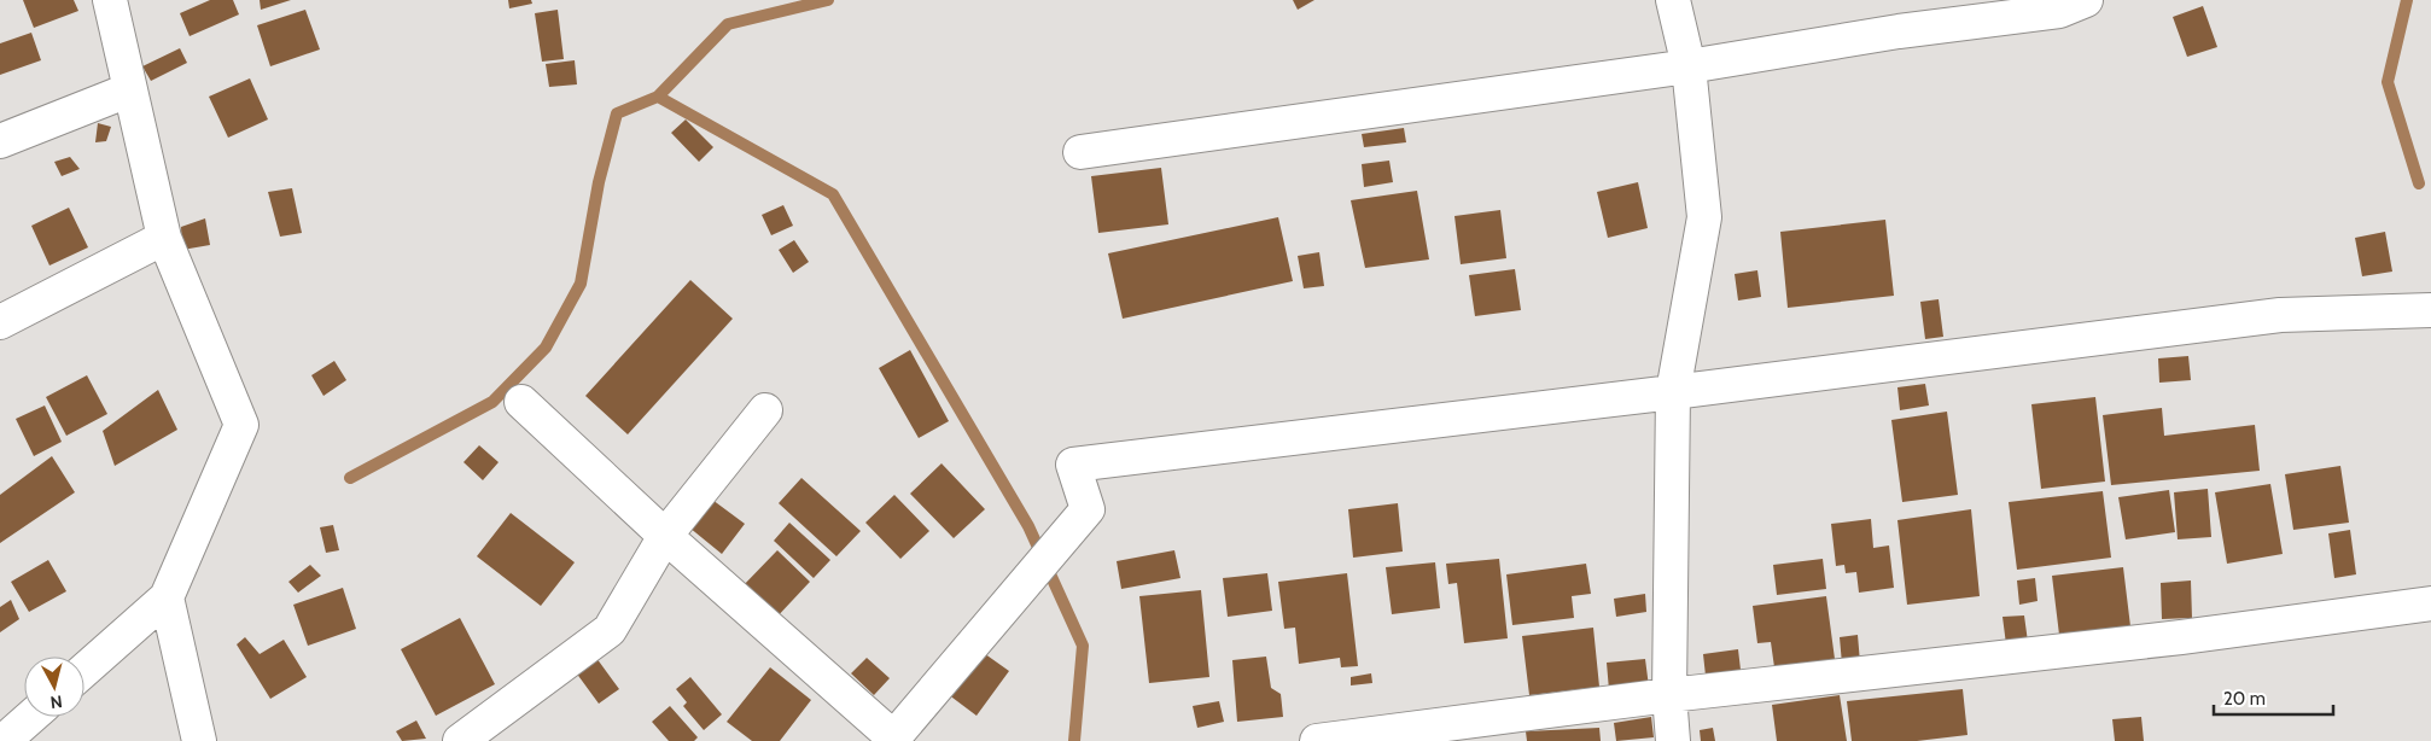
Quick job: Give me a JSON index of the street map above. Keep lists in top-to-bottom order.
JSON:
{
  "scale_bar": "20 m",
  "north": "bottom"
}
